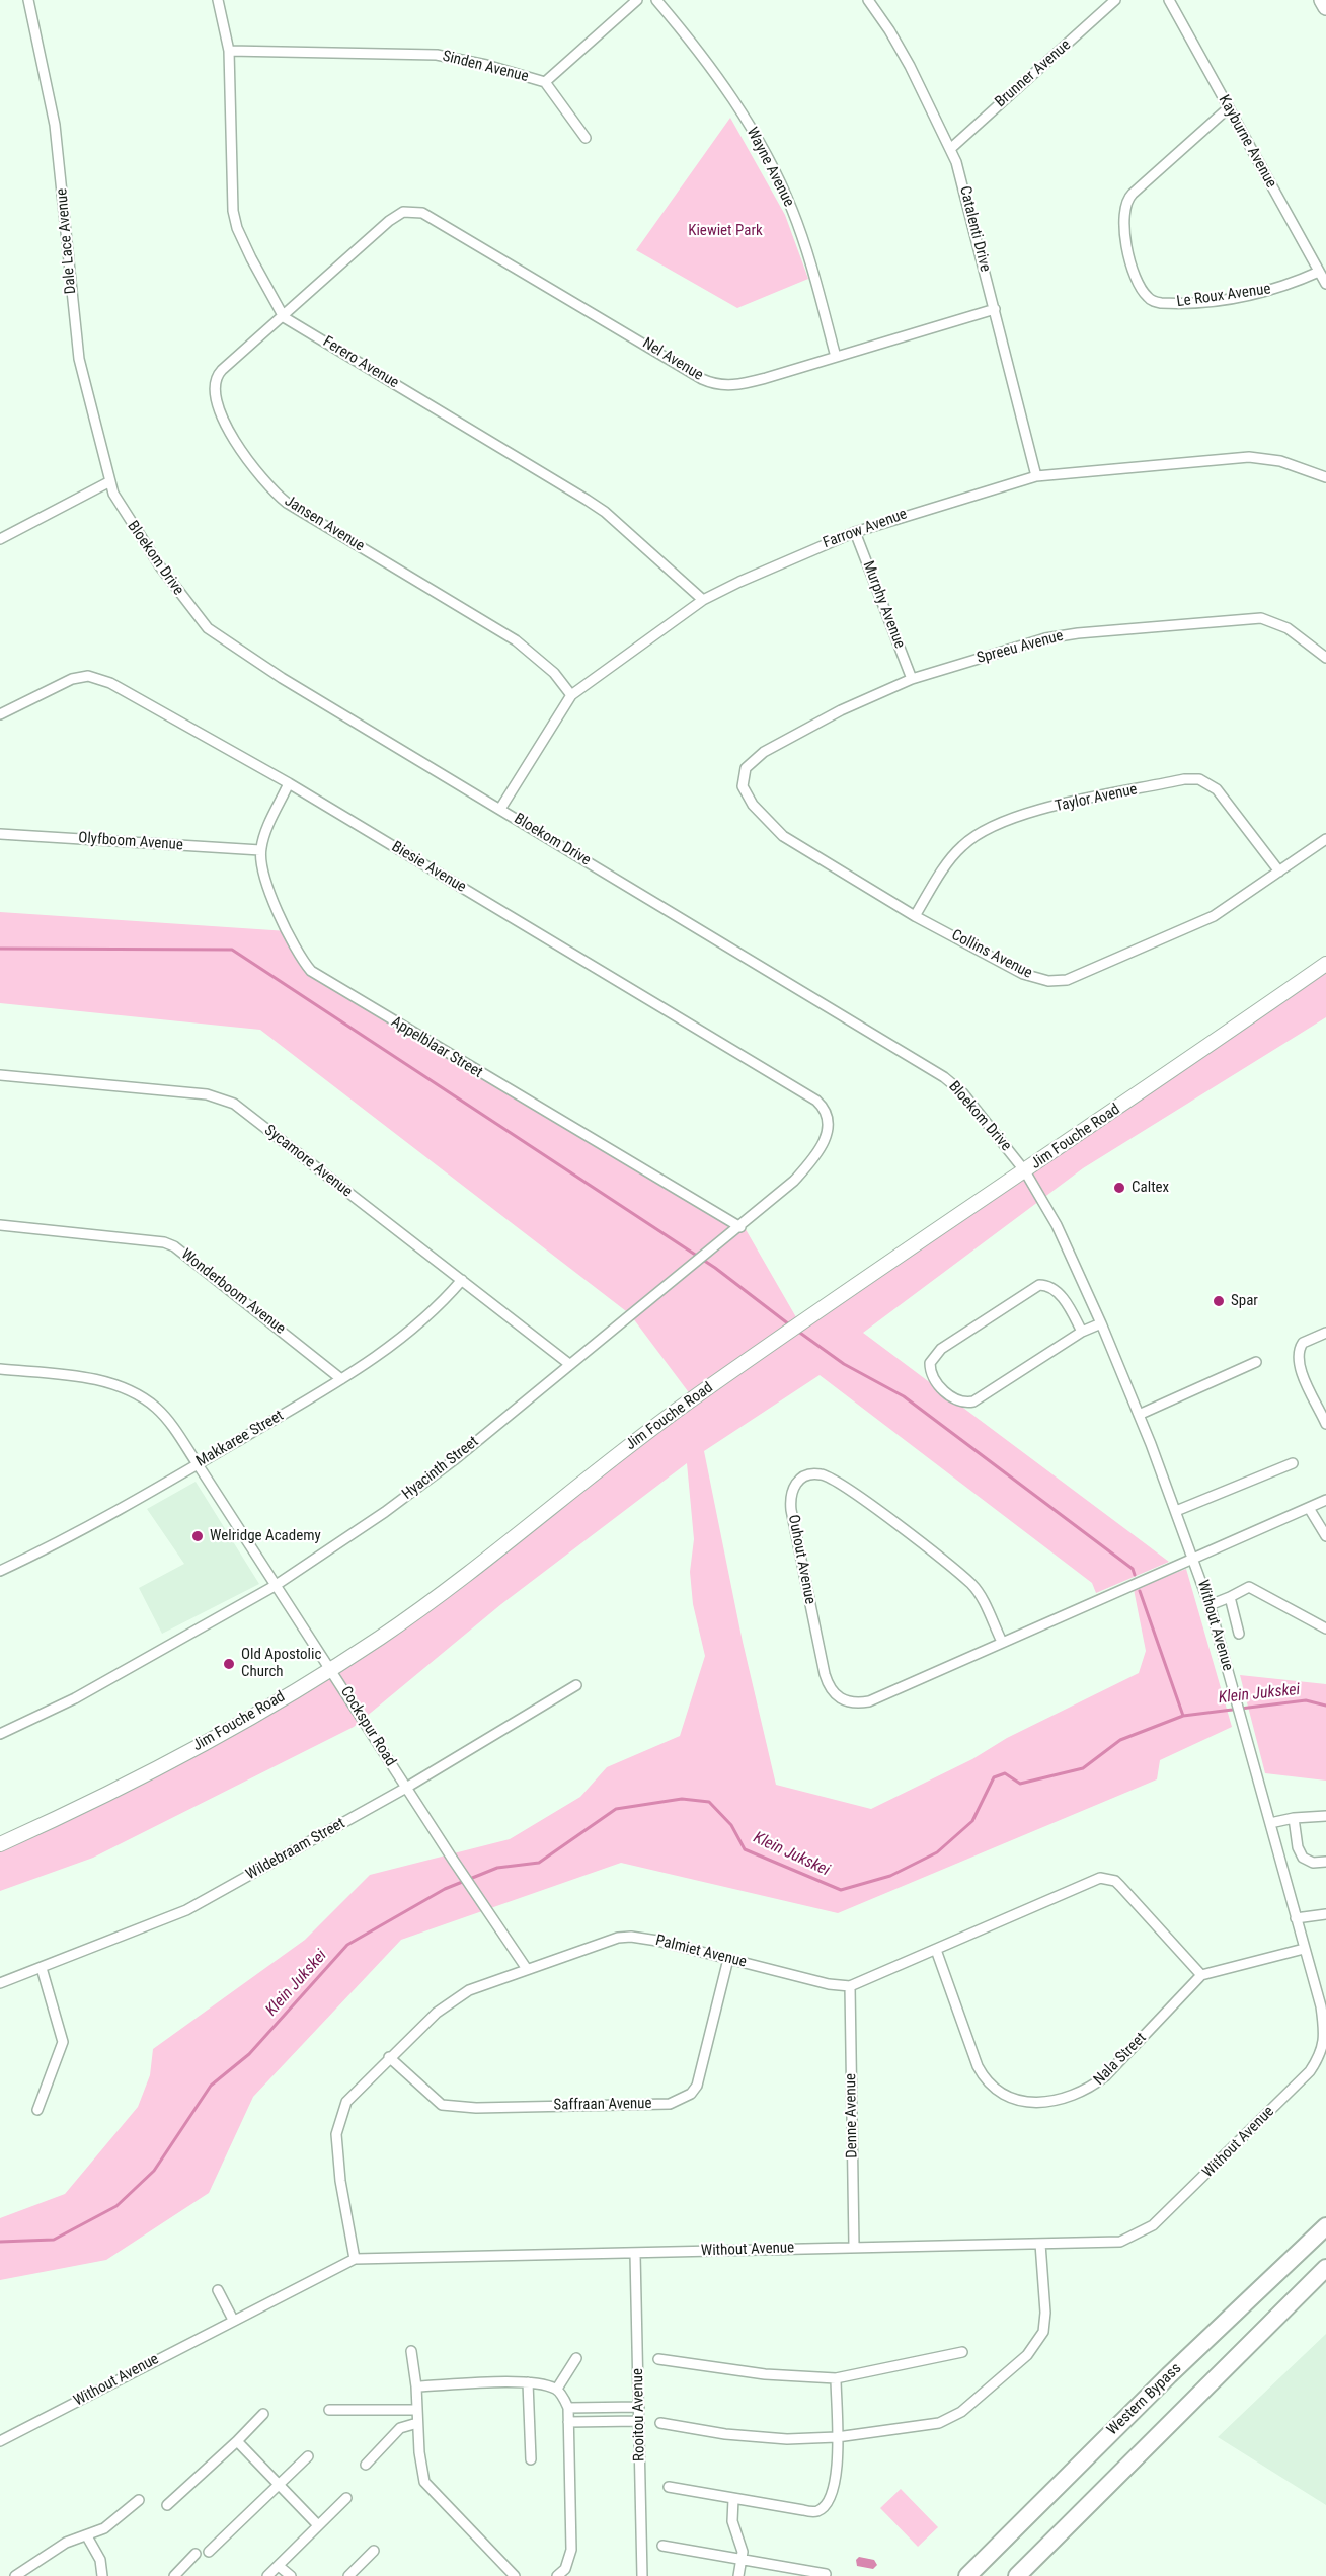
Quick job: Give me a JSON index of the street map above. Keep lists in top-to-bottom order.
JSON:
{
  "streets": {
    "highway": ["Western Bypass"],
    "street": [
      "Sinden Avenue",
      "Brunner Avenue",
      "Kayburne Avenue",
      "Wayne Avenue",
      "Catalenti Drive",
      "Dale Lace Avenue",
      "Le Roux Avenue",
      "Nel Avenue",
      "Ferero Avenue",
      "Jansen Avenue",
      "Farrow Avenue",
      "Bloekom Drive",
      "Murphy Avenue",
      "Spreeu Avenue",
      "Taylor Avenue",
      "Olyfboom Avenue",
      "Biesie Avenue",
      "Collins Avenue",
      "Appelblaar Street",
      "Jim Fouche Road",
      "Sycamore Avenue",
      "Wonderboom Avenue",
      "Makkaree Street",
      "Hyacinth Street",
      "Ouhout Avenue",
      "Without Avenue",
      "Cockspur Road",
      "Wildebraam Street",
      "Palmiet Avenue",
      "Nala Street",
      "Saffraan Avenue",
      "Denne Avenue",
      "Rooitou Avenue"
    ]
  },
  "crossings": [
    ["Sinden Avenue", "Ferero Avenue"],
    ["Brunner Avenue", "Catalenti Drive"],
    ["Kayburne Avenue", "Le Roux Avenue"],
    ["Wayne Avenue", "Nel Avenue"],
    ["Catalenti Drive", "Nel Avenue"],
    ["Catalenti Drive", "Farrow Avenue"],
    ["Dale Lace Avenue", "Bloekom Drive"],
    ["Nel Avenue", "Jansen Avenue"],
    ["Ferero Avenue", "Jansen Avenue"],
    ["Ferero Avenue", "Farrow Avenue"],
    ["Jansen Avenue", "Farrow Avenue"],
    ["Farrow Avenue", "Bloekom Drive"],
    ["Farrow Avenue", "Murphy Avenue"],
    ["Bloekom Drive", "Jim Fouche Road"],
    ["Bloekom Drive", "Without Avenue"],
    ["Murphy Avenue", "Spreeu Avenue"],
    ["Spreeu Avenue", "Collins Avenue"],
    ["Taylor Avenue", "Collins Avenue"],
    ["Olyfboom Avenue", "Appelblaar Street"],
    ["Biesie Avenue", "Hyacinth Street"],
    ["Appelblaar Street", "Hyacinth Street"],
    ["Jim Fouche Road", "Without Avenue"],
    ["Jim Fouche Road", "Cockspur Road"],
    ["Sycamore Avenue", "Makkaree Street"],
    ["Sycamore Avenue", "Hyacinth Street"],
    ["Wonderboom Avenue", "Makkaree Street"],
    ["Makkaree Street", "Cockspur Road"],
    ["Hyacinth Street", "Cockspur Road"],
    ["Ouhout Avenue", "Without Avenue"],
    ["Without Avenue", "Palmiet Avenue"],
    ["Without Avenue", "Denne Avenue"],
    ["Without Avenue", "Rooitou Avenue"],
    ["Cockspur Road", "Wildebraam Street"],
    ["Cockspur Road", "Palmiet Avenue"],
    ["Palmiet Avenue", "Saffraan Avenue"],
    ["Palmiet Avenue", "Denne Avenue"]
  ],
  "water": ["Klein Jukskei"],
  "parks": ["Kiewiet Park"],
  "places": [
    "Caltex",
    "Spar",
    "Welridge Academy",
    "Old Apostolic Church"
  ]
}
